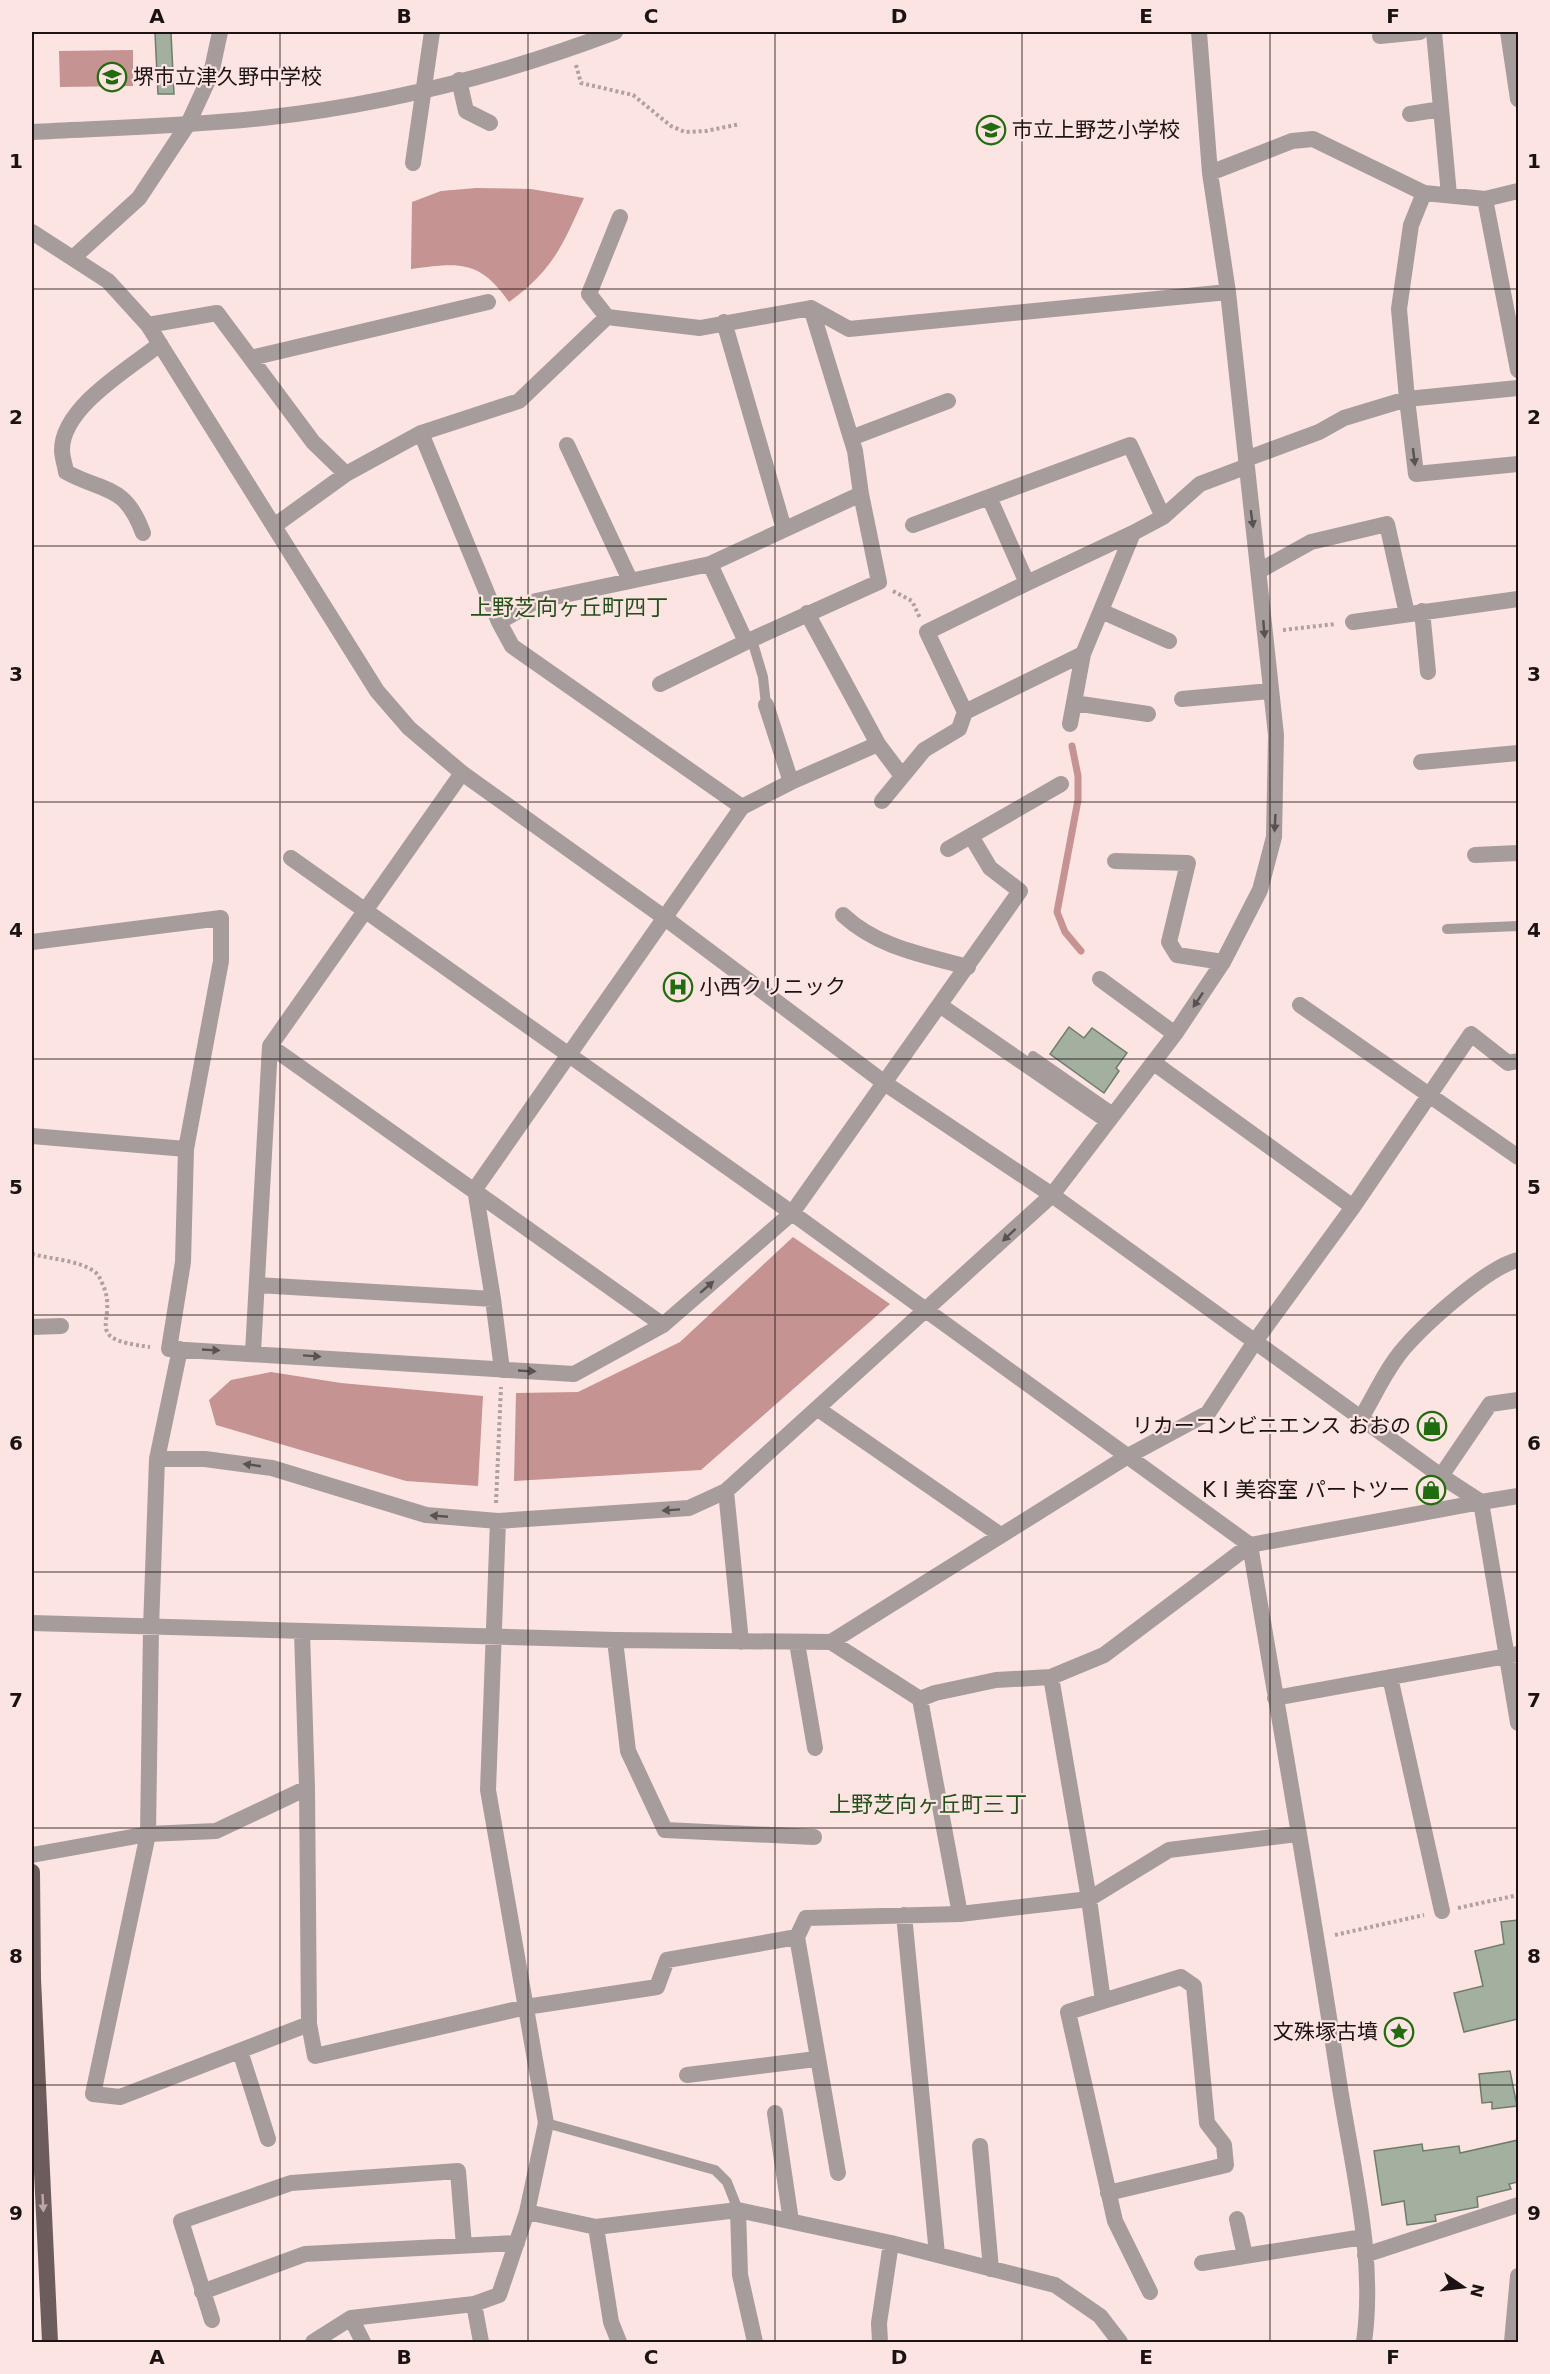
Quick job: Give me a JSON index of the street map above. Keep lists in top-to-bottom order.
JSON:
{
  "districts": ["上野芝向ヶ丘町四丁", "上野芝向ヶ丘町三丁"],
  "places": {
    "school or university": ["堺市立津久野中学校", "市立上野芝小学校"],
    "hospital": ["小西クリニック"],
    "shop": ["リカーコンビニエンス おおの", "K I 美容室 パートツー"],
    "place": ["文殊塚古墳"]
  },
  "north": "right",
  "grid": {
    "columns": [
      "A",
      "B",
      "C",
      "D",
      "E",
      "F"
    ],
    "rows": [
      "1",
      "2",
      "3",
      "4",
      "5",
      "6",
      "7",
      "8",
      "9"
    ]
  }
}
